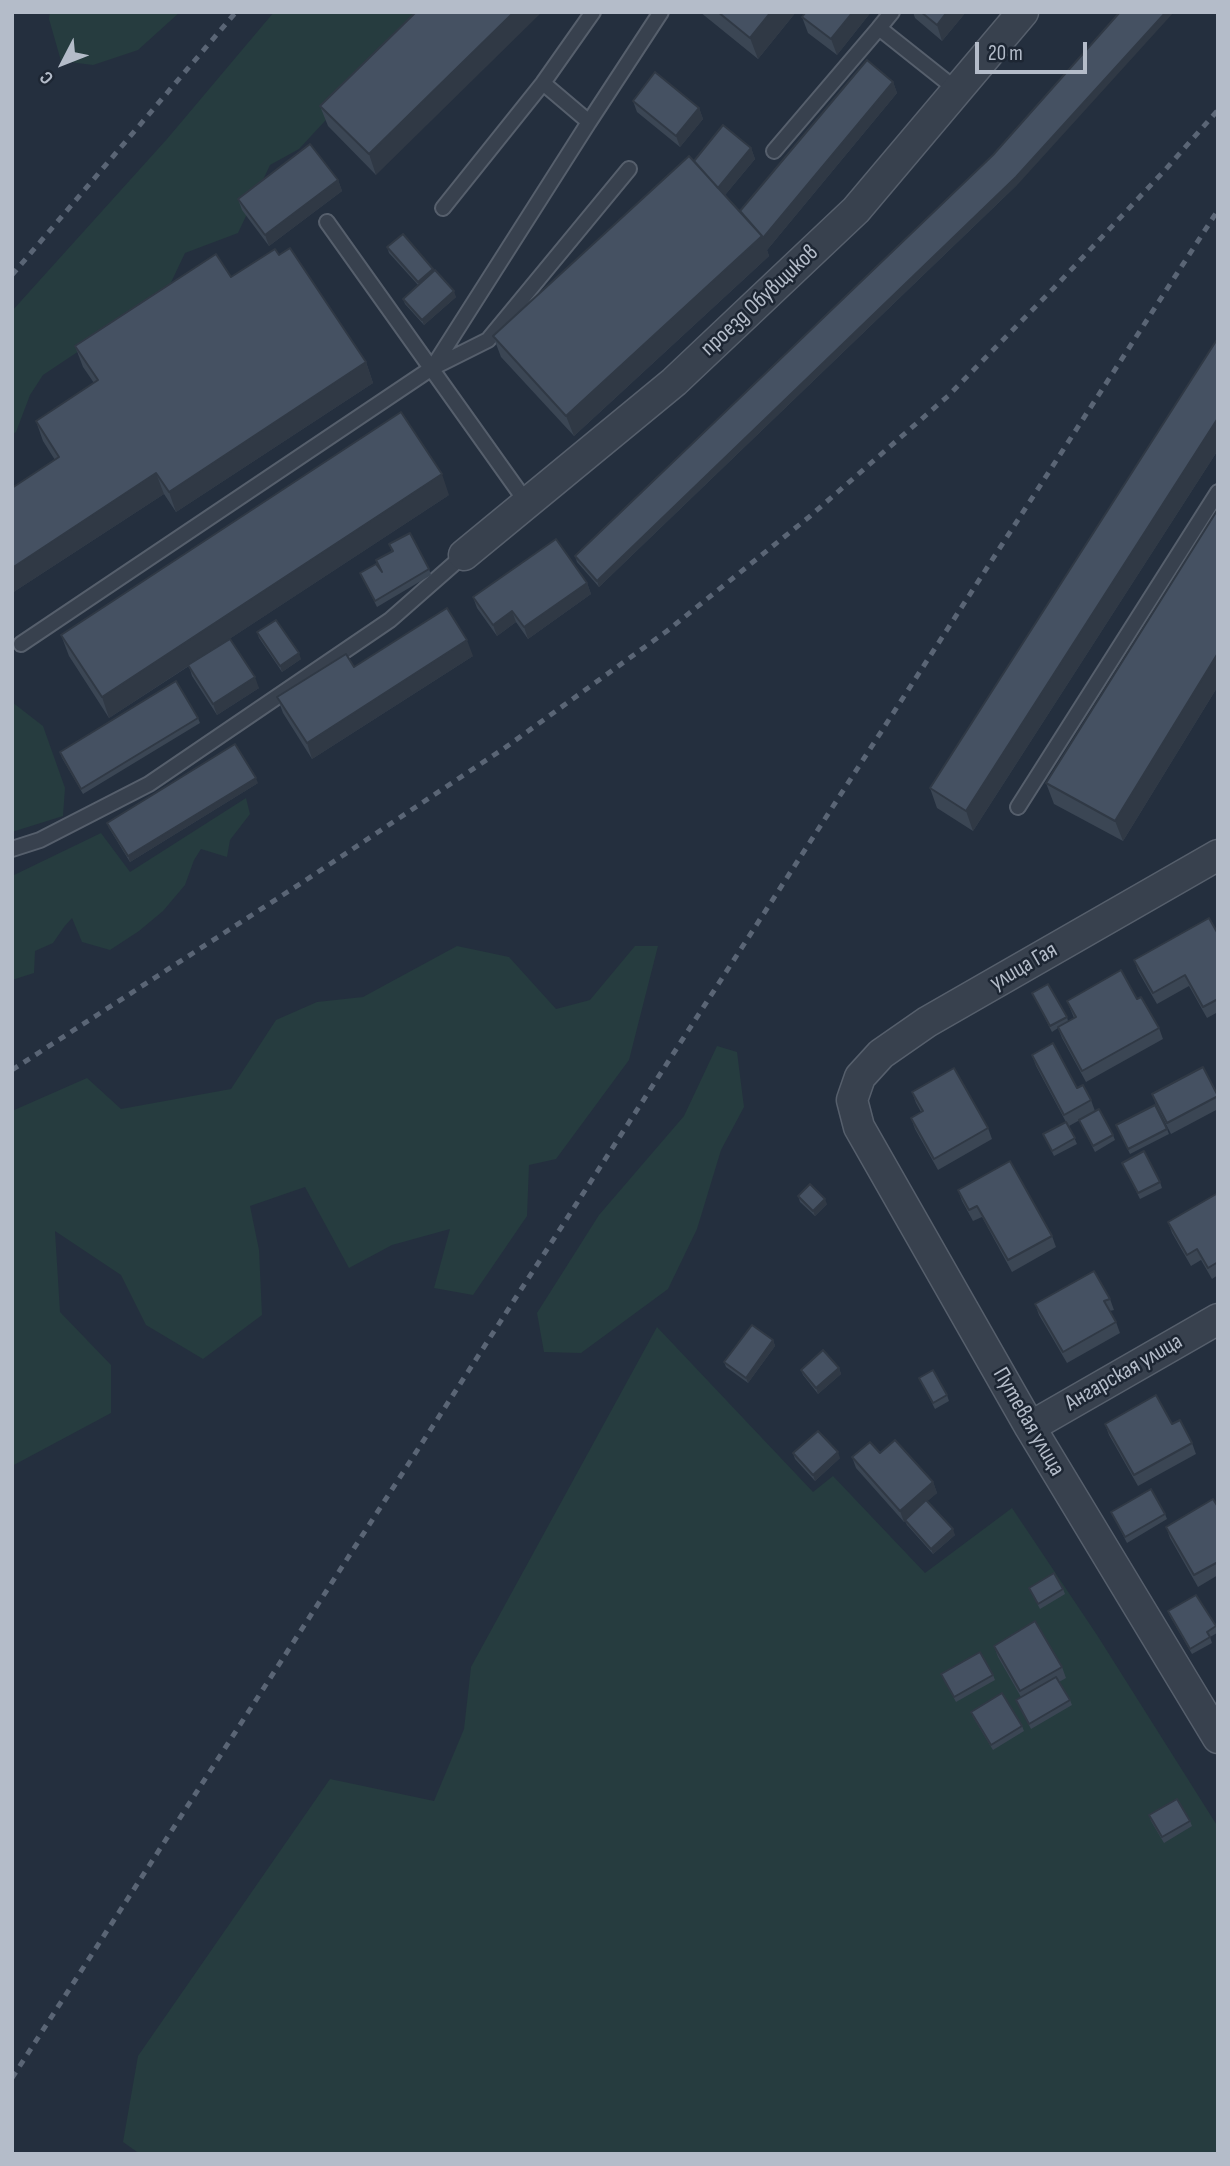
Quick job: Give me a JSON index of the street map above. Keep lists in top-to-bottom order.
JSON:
{
  "streets": {
    "street": [
      "проезд Обувщиков",
      "улица Гая",
      "Ангарская улица",
      "Путевая улица"
    ]
  },
  "crossings": [
    ["улица Гая", "Путевая улица"],
    ["Ангарская улица", "Путевая улица"]
  ],
  "scale_bar": "20 m",
  "north": "bottom left"
}
